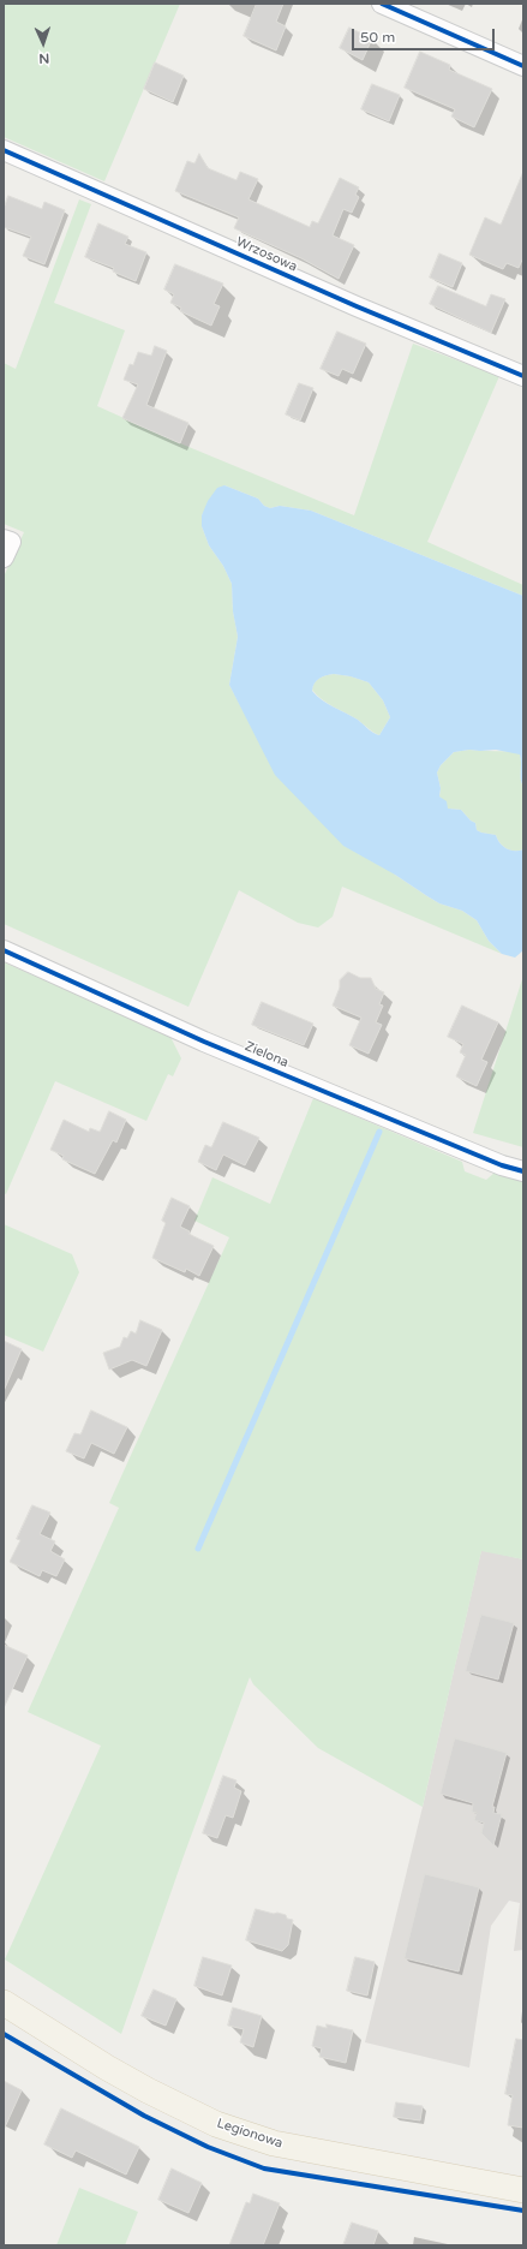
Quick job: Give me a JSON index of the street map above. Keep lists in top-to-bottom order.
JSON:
{
  "streets": {
    "main road": ["Legionowa"],
    "street": ["Wrzosowa", "Zielona"]
  },
  "scale_bar": "50 m",
  "north": "bottom"
}
